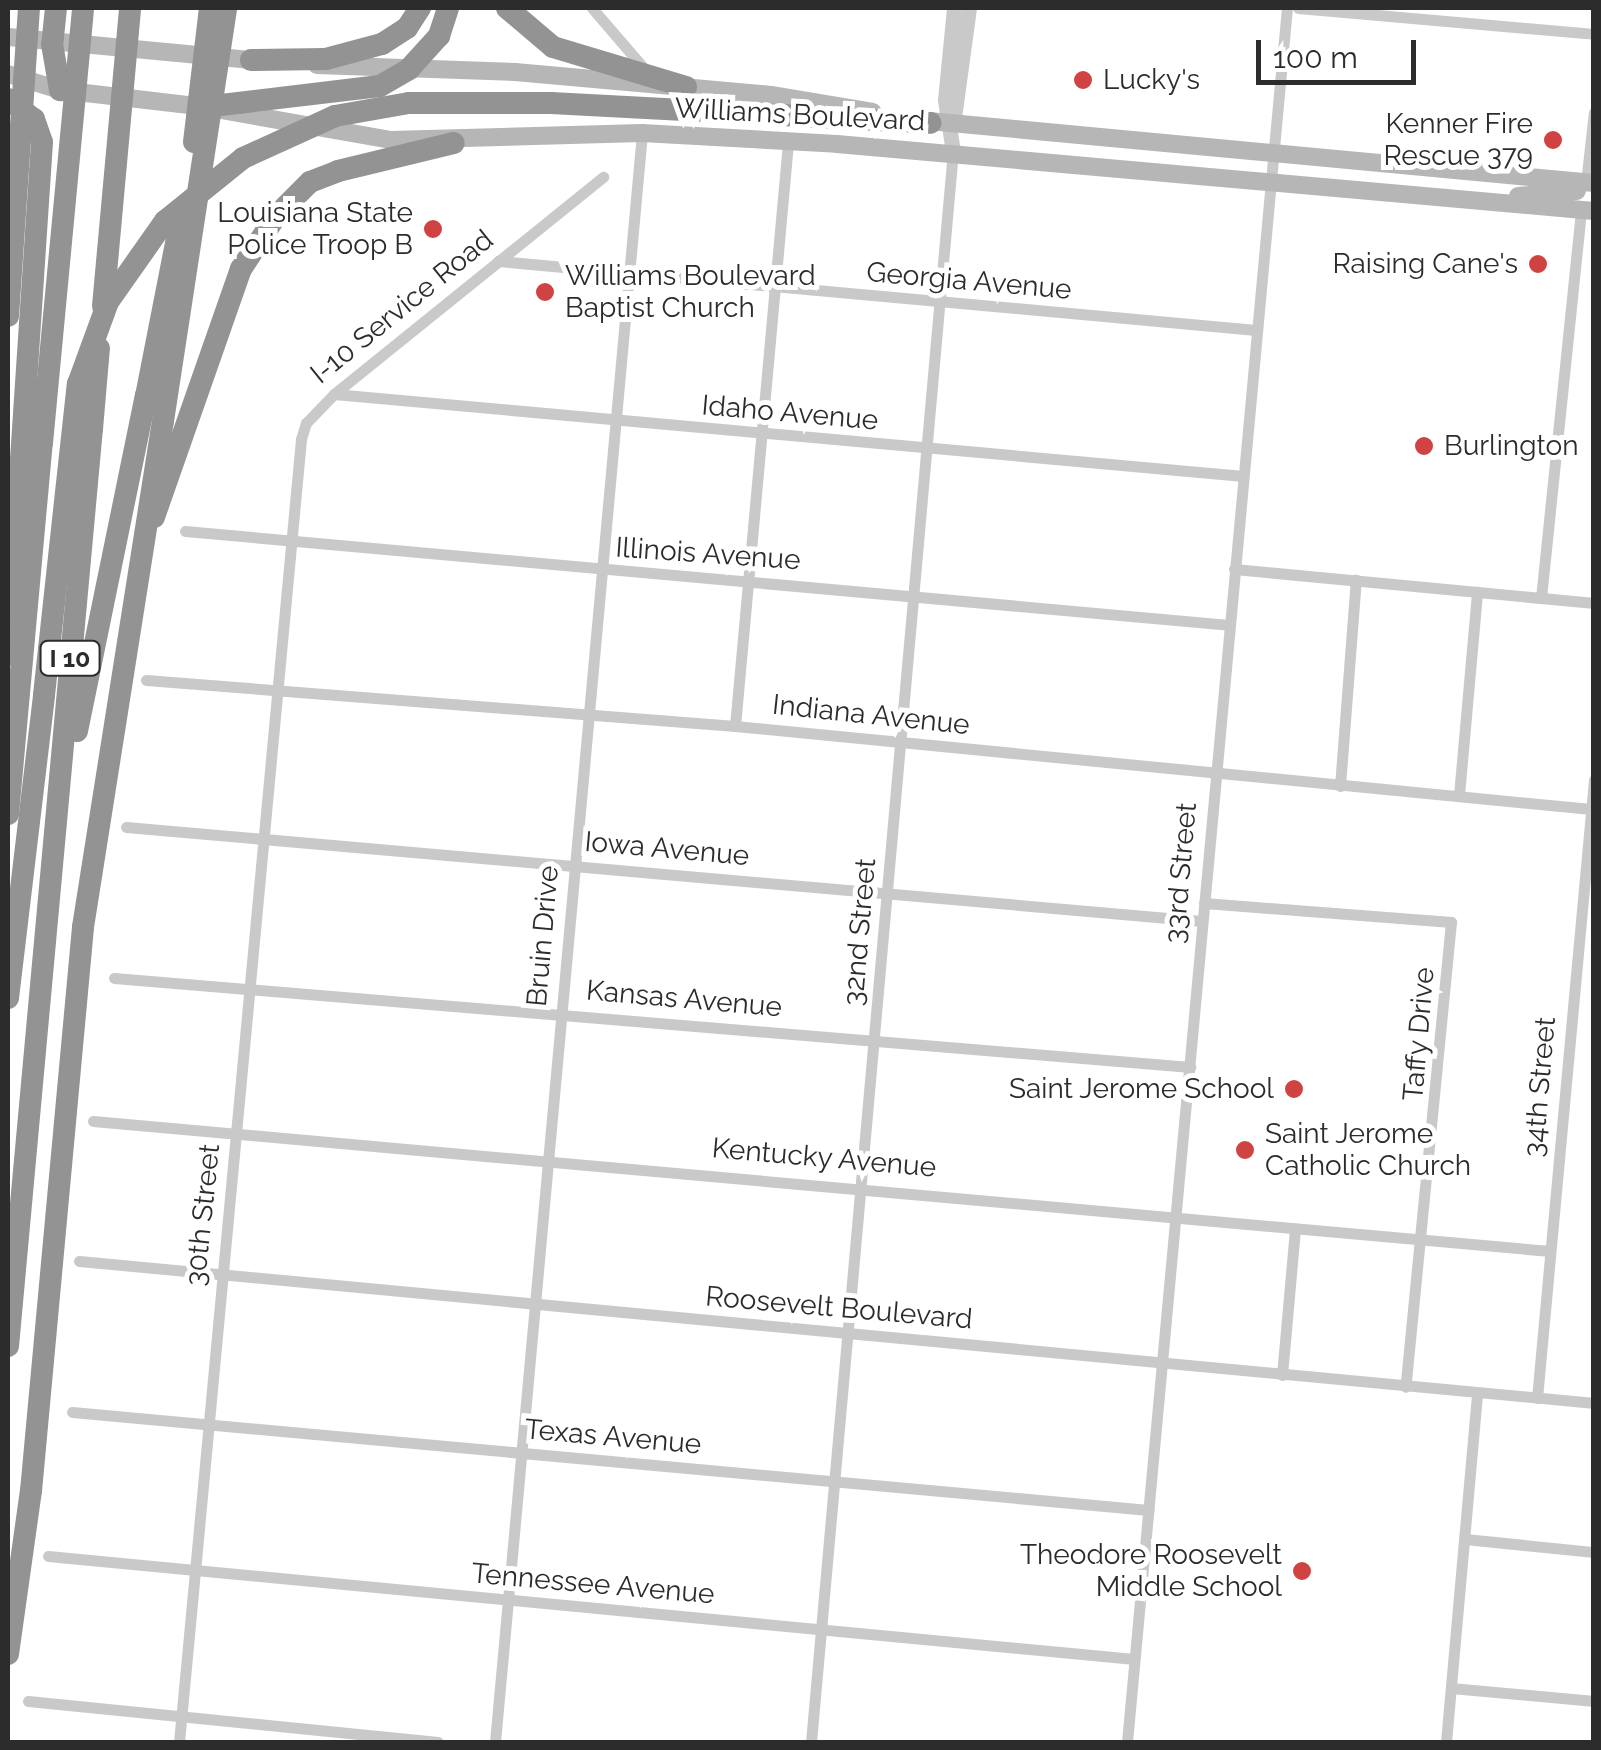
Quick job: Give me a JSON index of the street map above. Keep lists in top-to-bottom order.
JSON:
{
  "streets": {
    "highway": ["I 10"],
    "main road": ["Williams Boulevard"],
    "street": [
      "Georgia Avenue",
      "I-10 Service Road",
      "Idaho Avenue",
      "Illinois Avenue",
      "Indiana Avenue",
      "Iowa Avenue",
      "33rd Street",
      "32nd Street",
      "Bruin Drive",
      "Kansas Avenue",
      "Taffy Drive",
      "34th Street",
      "Kentucky Avenue",
      "30th Street",
      "Roosevelt Boulevard",
      "Texas Avenue",
      "Tennessee Avenue"
    ]
  },
  "crossings": [
    ["Williams Boulevard", "33rd Street"],
    ["Williams Boulevard", "32nd Street"],
    ["Williams Boulevard", "Bruin Drive"],
    ["Georgia Avenue", "I-10 Service Road"],
    ["Georgia Avenue", "33rd Street"],
    ["Georgia Avenue", "32nd Street"],
    ["Georgia Avenue", "Bruin Drive"],
    ["I-10 Service Road", "Idaho Avenue"],
    ["I-10 Service Road", "Illinois Avenue"],
    ["I-10 Service Road", "Indiana Avenue"],
    ["I-10 Service Road", "30th Street"],
    ["Idaho Avenue", "33rd Street"],
    ["Idaho Avenue", "32nd Street"],
    ["Idaho Avenue", "Bruin Drive"],
    ["Illinois Avenue", "33rd Street"],
    ["Illinois Avenue", "32nd Street"],
    ["Illinois Avenue", "Bruin Drive"],
    ["Indiana Avenue", "33rd Street"],
    ["Indiana Avenue", "32nd Street"],
    ["Indiana Avenue", "Bruin Drive"],
    ["Indiana Avenue", "34th Street"],
    ["Indiana Avenue", "30th Street"],
    ["Iowa Avenue", "33rd Street"],
    ["Iowa Avenue", "32nd Street"],
    ["Iowa Avenue", "Bruin Drive"],
    ["Iowa Avenue", "30th Street"],
    ["33rd Street", "Kansas Avenue"],
    ["33rd Street", "Taffy Drive"],
    ["33rd Street", "Kentucky Avenue"],
    ["33rd Street", "Roosevelt Boulevard"],
    ["33rd Street", "Texas Avenue"],
    ["33rd Street", "Tennessee Avenue"],
    ["32nd Street", "Kansas Avenue"],
    ["32nd Street", "Kentucky Avenue"],
    ["32nd Street", "Roosevelt Boulevard"],
    ["32nd Street", "Texas Avenue"],
    ["32nd Street", "Tennessee Avenue"],
    ["Bruin Drive", "Kansas Avenue"],
    ["Bruin Drive", "Kentucky Avenue"],
    ["Bruin Drive", "Roosevelt Boulevard"],
    ["Bruin Drive", "Texas Avenue"],
    ["Bruin Drive", "Tennessee Avenue"],
    ["Kansas Avenue", "30th Street"],
    ["Taffy Drive", "Kentucky Avenue"],
    ["Taffy Drive", "Roosevelt Boulevard"],
    ["34th Street", "Kentucky Avenue"],
    ["34th Street", "Roosevelt Boulevard"],
    ["Kentucky Avenue", "30th Street"],
    ["30th Street", "Roosevelt Boulevard"],
    ["30th Street", "Texas Avenue"],
    ["30th Street", "Tennessee Avenue"]
  ],
  "places": [
    "Lucky's",
    "Kenner Fire Rescue 379",
    "Louisiana State Police Troop B",
    "Raising Cane's",
    "Williams Boulevard Baptist Church",
    "Burlington",
    "Saint Jerome School",
    "Saint Jerome Catholic Church",
    "Theodore Roosevelt Middle School"
  ],
  "scale_bar": "100 m"
}
